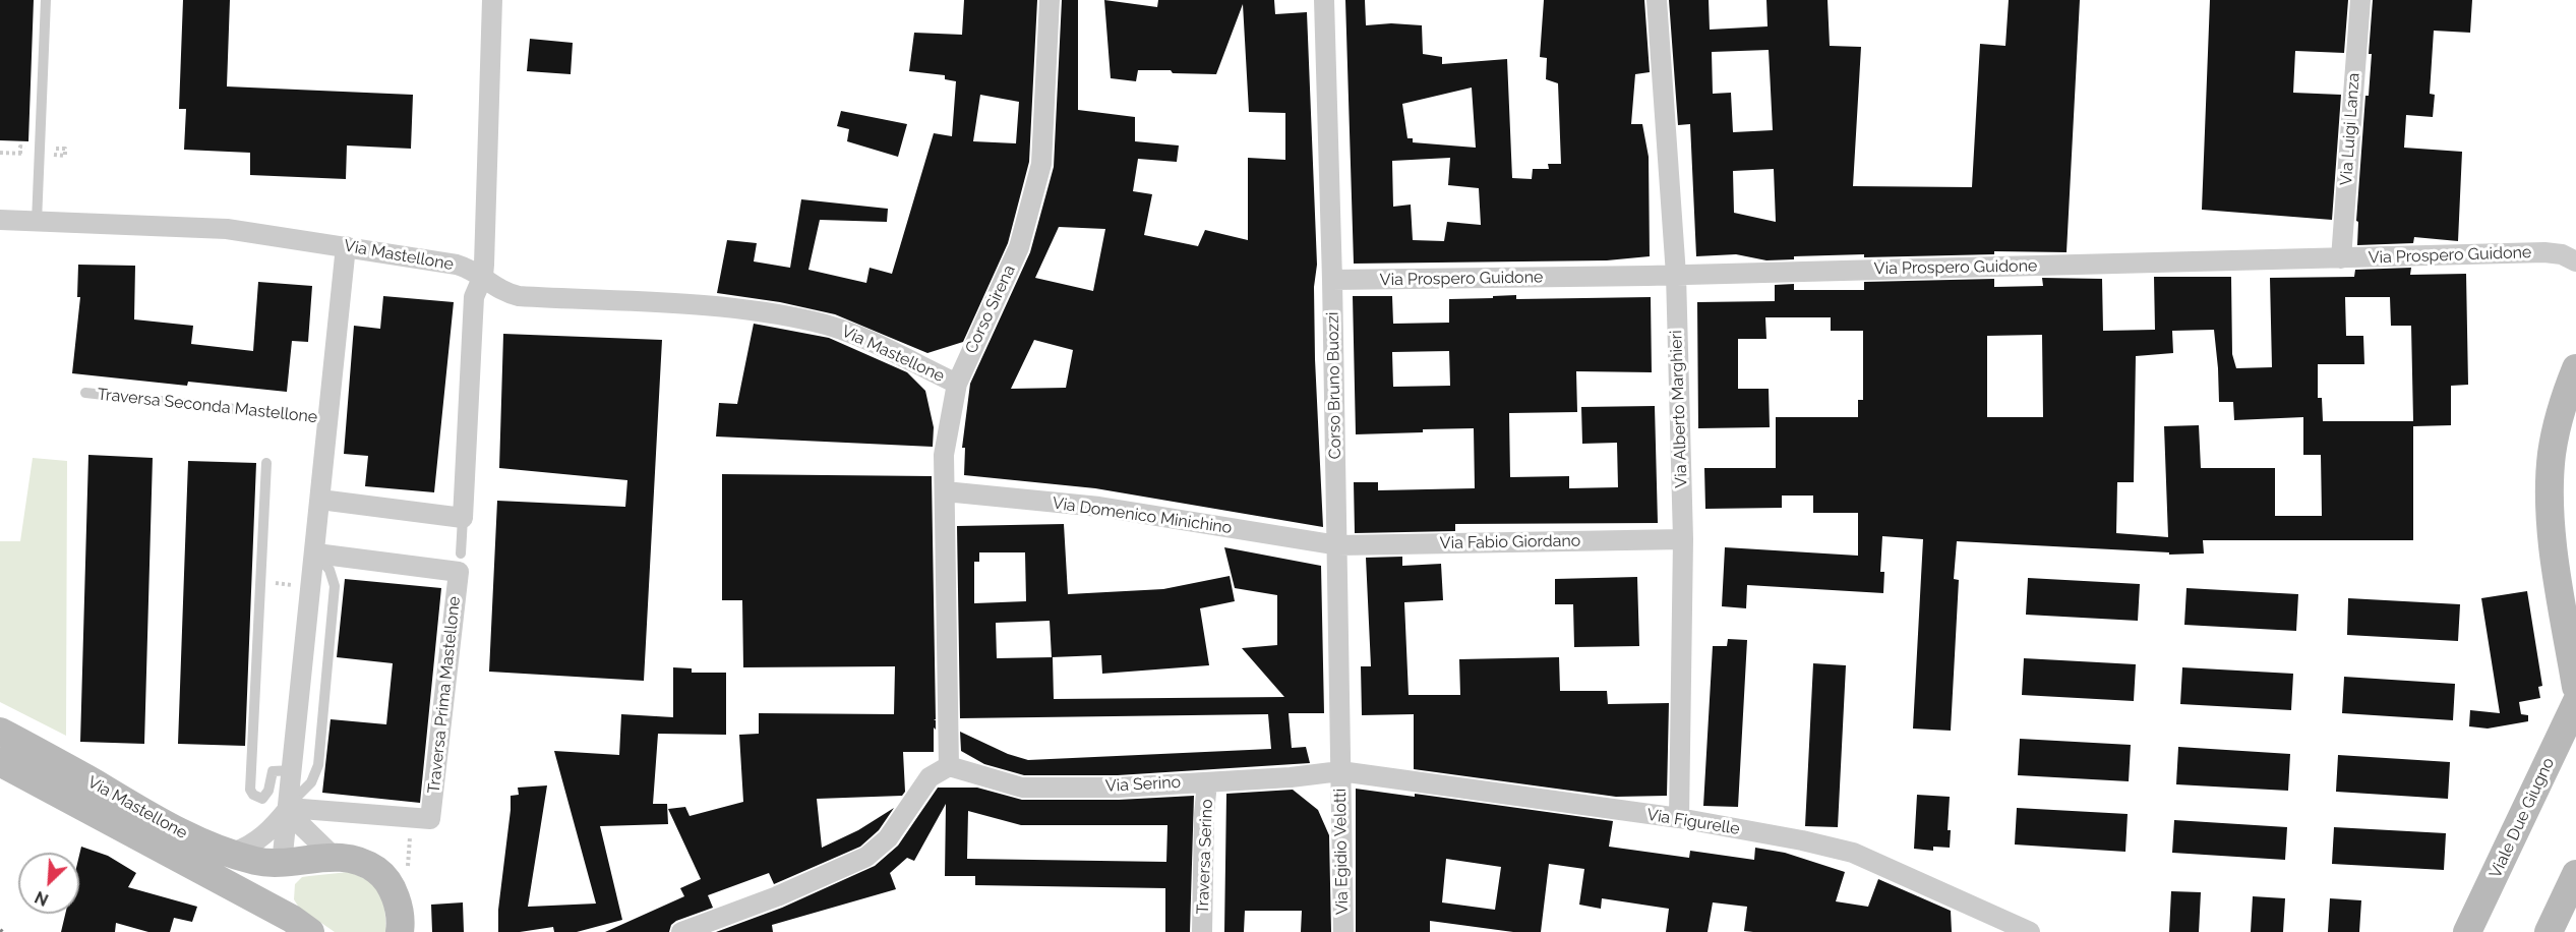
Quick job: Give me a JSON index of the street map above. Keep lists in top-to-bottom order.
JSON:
{
  "streets": {
    "street": [
      "Via Luigi Lanza",
      "Via Mastellone",
      "Via Prospero Guidone",
      "Corso Sirena",
      "Corso Bruno Buozzi",
      "Traversa Seconda Mastellone",
      "Via Alberto Marghieri",
      "Via Domenico Minichino",
      "Via Fabio Giordano",
      "Traversa Prima Mastellone",
      "Via Serino",
      "Viale Due Giugno",
      "Via Figurelle",
      "Via Egidio Velotti",
      "Traversa Serino"
    ]
  },
  "crossings": [
    ["Via Luigi Lanza", "Via Prospero Guidone"],
    ["Via Mastellone", "Corso Sirena"],
    ["Via Mastellone", "Traversa Seconda Mastellone"],
    ["Via Prospero Guidone", "Corso Bruno Buozzi"],
    ["Via Prospero Guidone", "Via Alberto Marghieri"],
    ["Corso Sirena", "Via Domenico Minichino"],
    ["Corso Sirena", "Via Serino"],
    ["Corso Bruno Buozzi", "Via Domenico Minichino"],
    ["Corso Bruno Buozzi", "Via Fabio Giordano"],
    ["Corso Bruno Buozzi", "Via Serino"],
    ["Corso Bruno Buozzi", "Via Figurelle"],
    ["Corso Bruno Buozzi", "Via Egidio Velotti"],
    ["Traversa Seconda Mastellone", "Traversa Prima Mastellone"],
    ["Via Alberto Marghieri", "Via Fabio Giordano"],
    ["Via Alberto Marghieri", "Via Figurelle"],
    ["Via Domenico Minichino", "Via Fabio Giordano"],
    ["Via Serino", "Via Figurelle"],
    ["Via Serino", "Via Egidio Velotti"],
    ["Via Serino", "Traversa Serino"],
    ["Via Figurelle", "Via Egidio Velotti"]
  ],
  "north": "bottom left"
}
